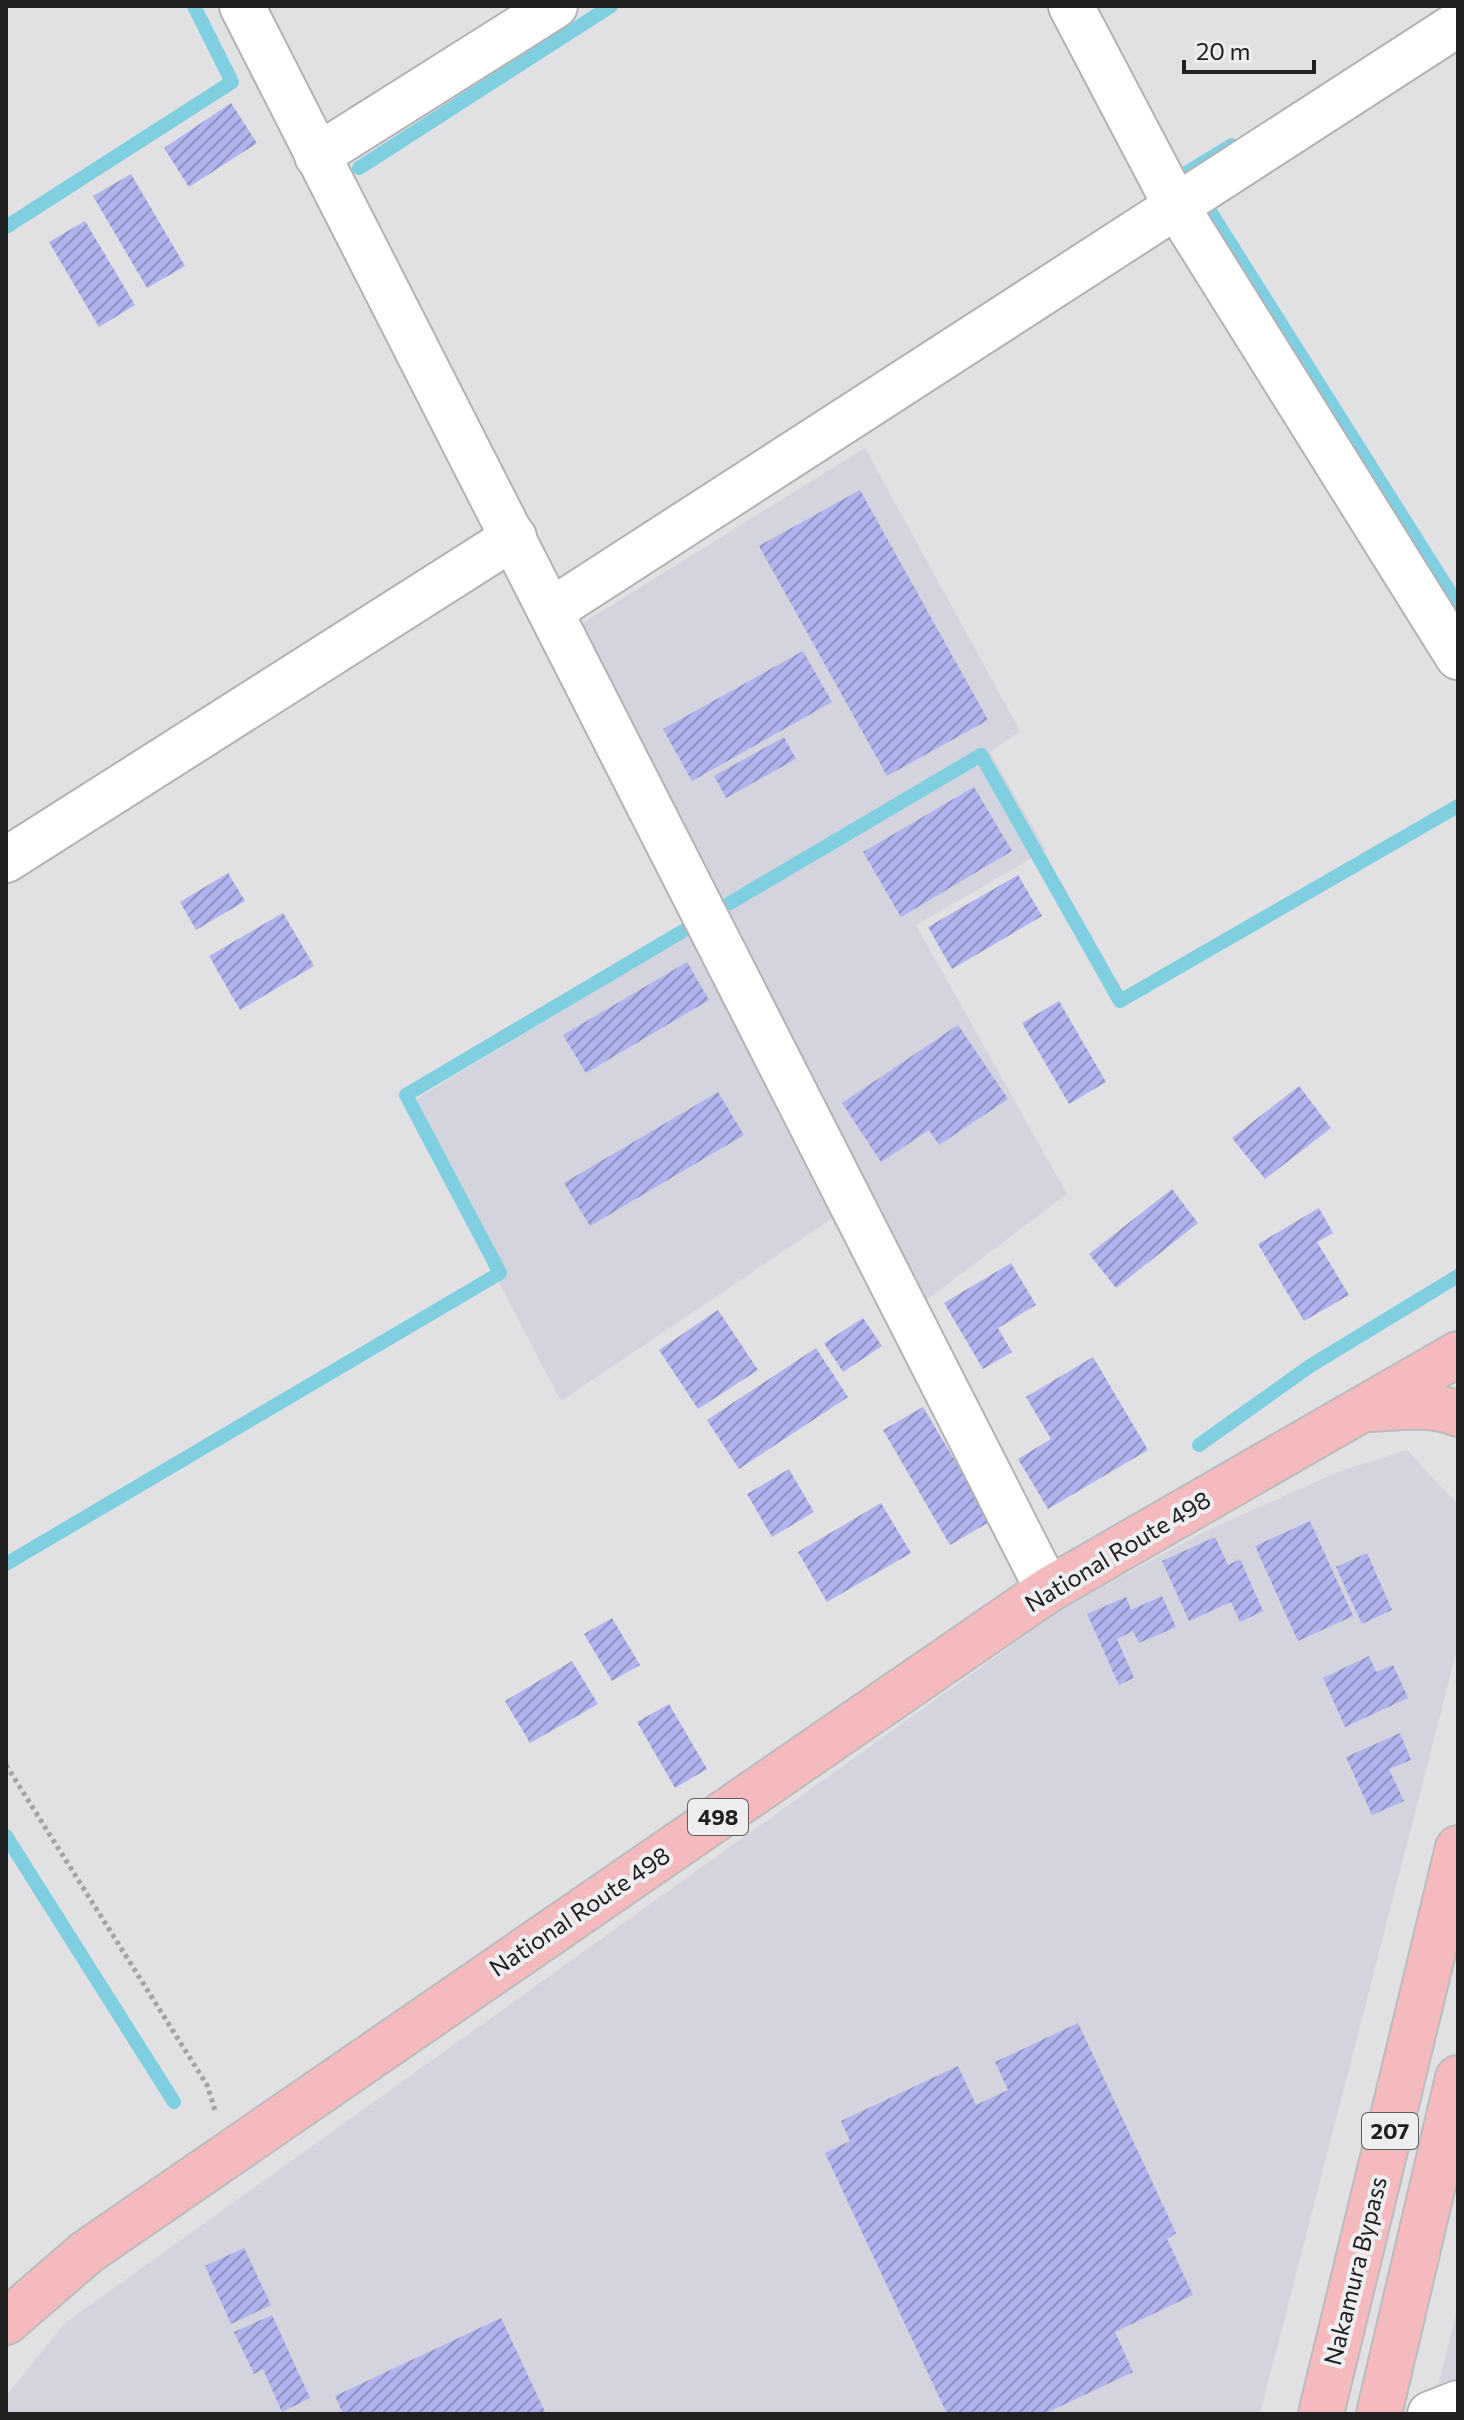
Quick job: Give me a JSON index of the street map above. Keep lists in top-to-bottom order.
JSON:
{
  "streets": {
    "highway": [
      "National Route 498",
      "498",
      "207",
      "Nakamura Bypass"
    ]
  },
  "scale_bar": "20 m"
}
